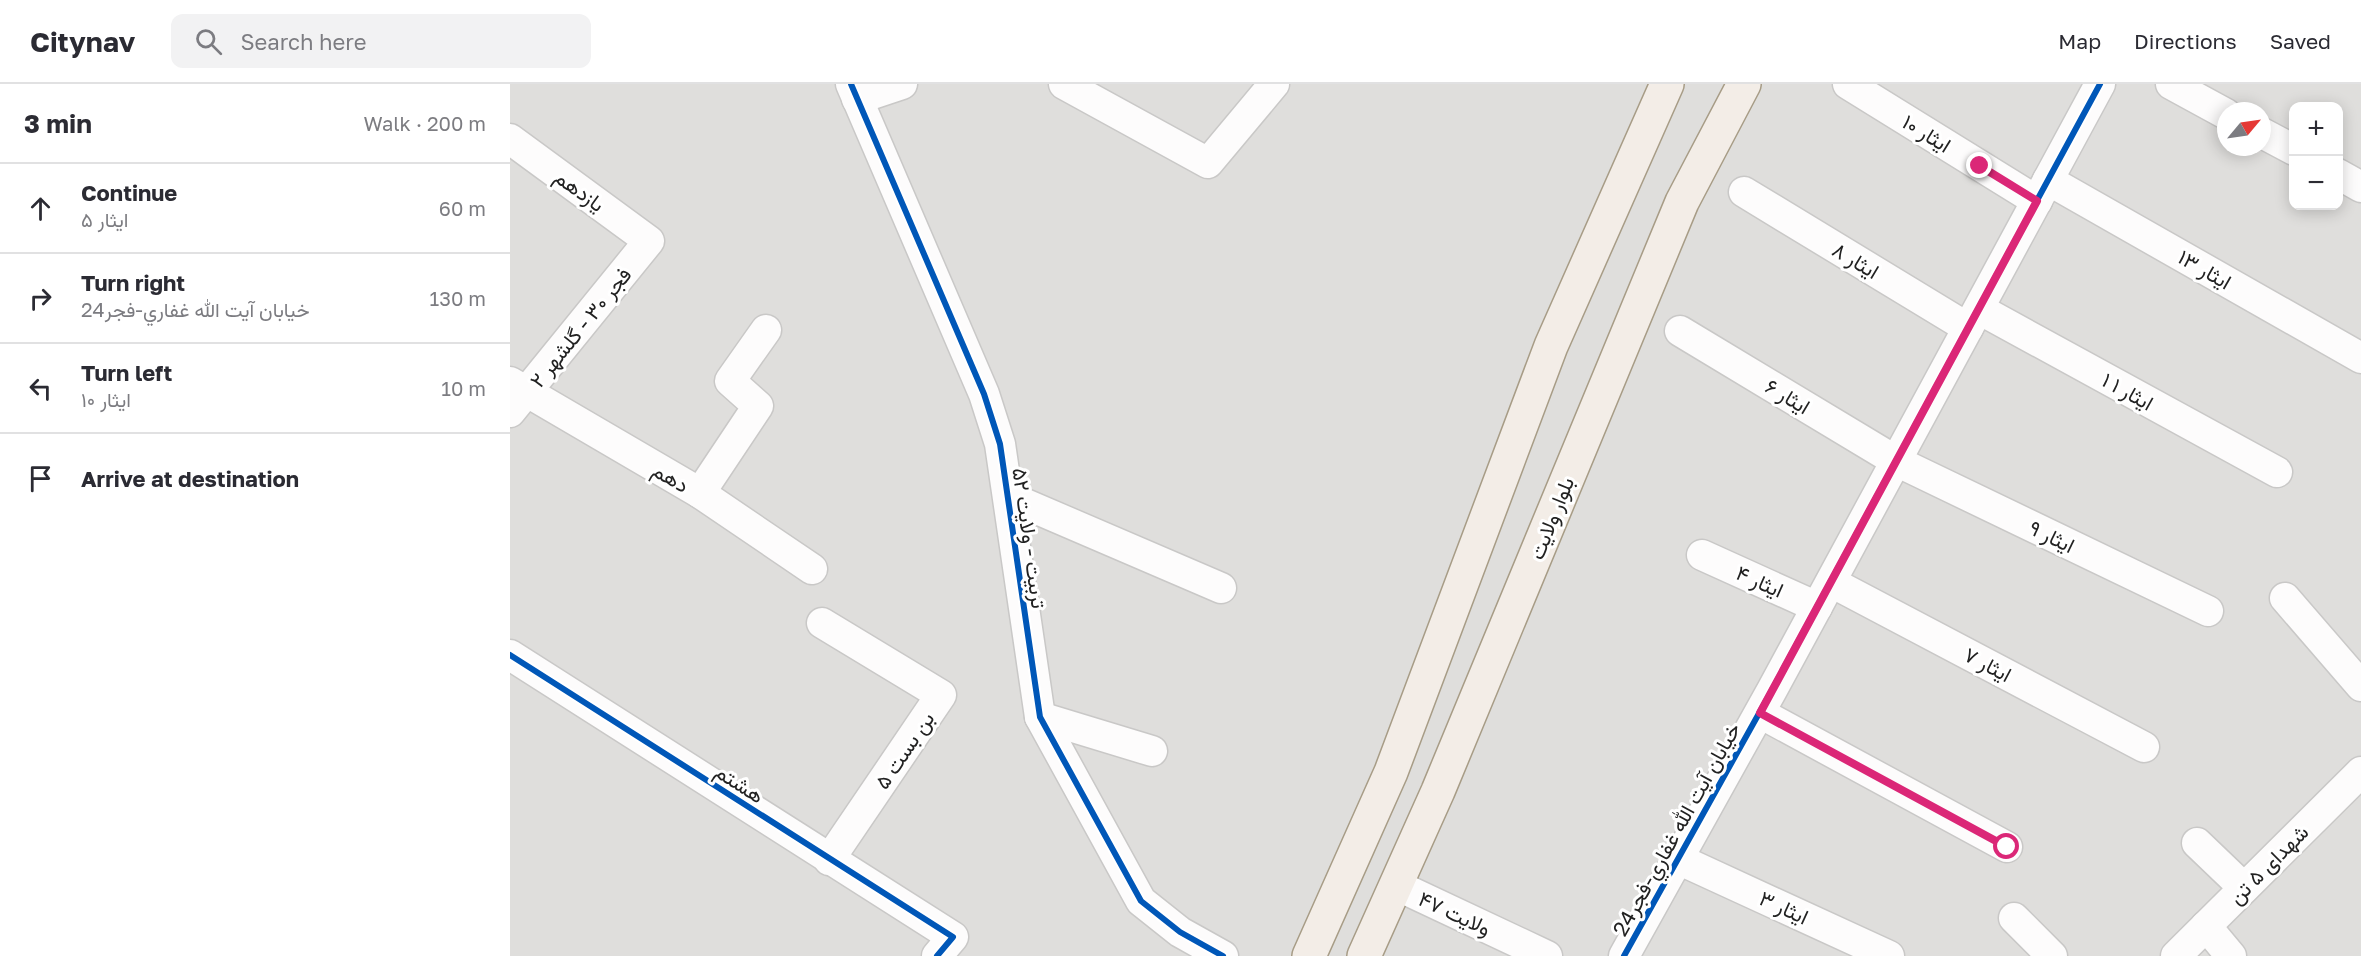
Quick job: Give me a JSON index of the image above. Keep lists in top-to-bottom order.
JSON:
{
  "streets": {
    "main road": ["بلوار ولایت"],
    "street": [
      "ایثار ۱۰",
      "یازدهم",
      "ایثار ۸",
      "ایثار ۱۳",
      "فجر ۳۰ - گلشهر ۲",
      "ایثار ۱ ۱",
      "ایثار ۶",
      "دهم",
      "ایثار ۹",
      "تربیت - ولایت ۵۲",
      "ایثار ۴",
      "ایثار ۷",
      "بن بست ۵",
      "هشتم",
      "خيابان آيت الله غفاري-فجر24",
      "شهدای ۵ تن",
      "ایثار ۳",
      "ولایت ۴۷"
    ]
  },
  "crossings": [
    ["ایثار ۱۰", "ایثار ۱۳"],
    ["ایثار ۱۰", "خيابان آيت الله غفاري-فجر24"],
    ["یازدهم", "فجر ۳۰ - گلشهر ۲"],
    ["ایثار ۸", "ایثار ۱ ۱"],
    ["ایثار ۸", "خيابان آيت الله غفاري-فجر24"],
    ["ایثار ۱۳", "خيابان آيت الله غفاري-فجر24"],
    ["فجر ۳۰ - گلشهر ۲", "دهم"],
    ["ایثار ۱ ۱", "خيابان آيت الله غفاري-فجر24"],
    ["ایثار ۶", "ایثار ۹"],
    ["ایثار ۶", "خيابان آيت الله غفاري-فجر24"],
    ["بلوار ولایت", "ولایت ۴۷"],
    ["ایثار ۹", "خيابان آيت الله غفاري-فجر24"],
    ["ایثار ۴", "ایثار ۷"],
    ["ایثار ۴", "خيابان آيت الله غفاري-فجر24"],
    ["ایثار ۷", "خيابان آيت الله غفاري-فجر24"],
    ["بن بست ۵", "هشتم"],
    ["خيابان آيت الله غفاري-فجر24", "ایثار ۳"]
  ],
  "north": "top right",
  "page": {
    "header": "Citynav",
    "search": "Search here",
    "nav": ["Map", "Directions", "Saved"],
    "heading": ["3 min", "Walk · 200 m"],
    "map_buttons": ["+", "−"],
    "list": [
      ["Continue", "ایثار ۵", "60 m"],
      ["Turn right", "خيابان آيت الله غفاري-فجر24", "130 m"],
      ["Turn left", "ایثار ۱۰", "10 m"],
      "Arrive at destination"
    ]
  }
}
